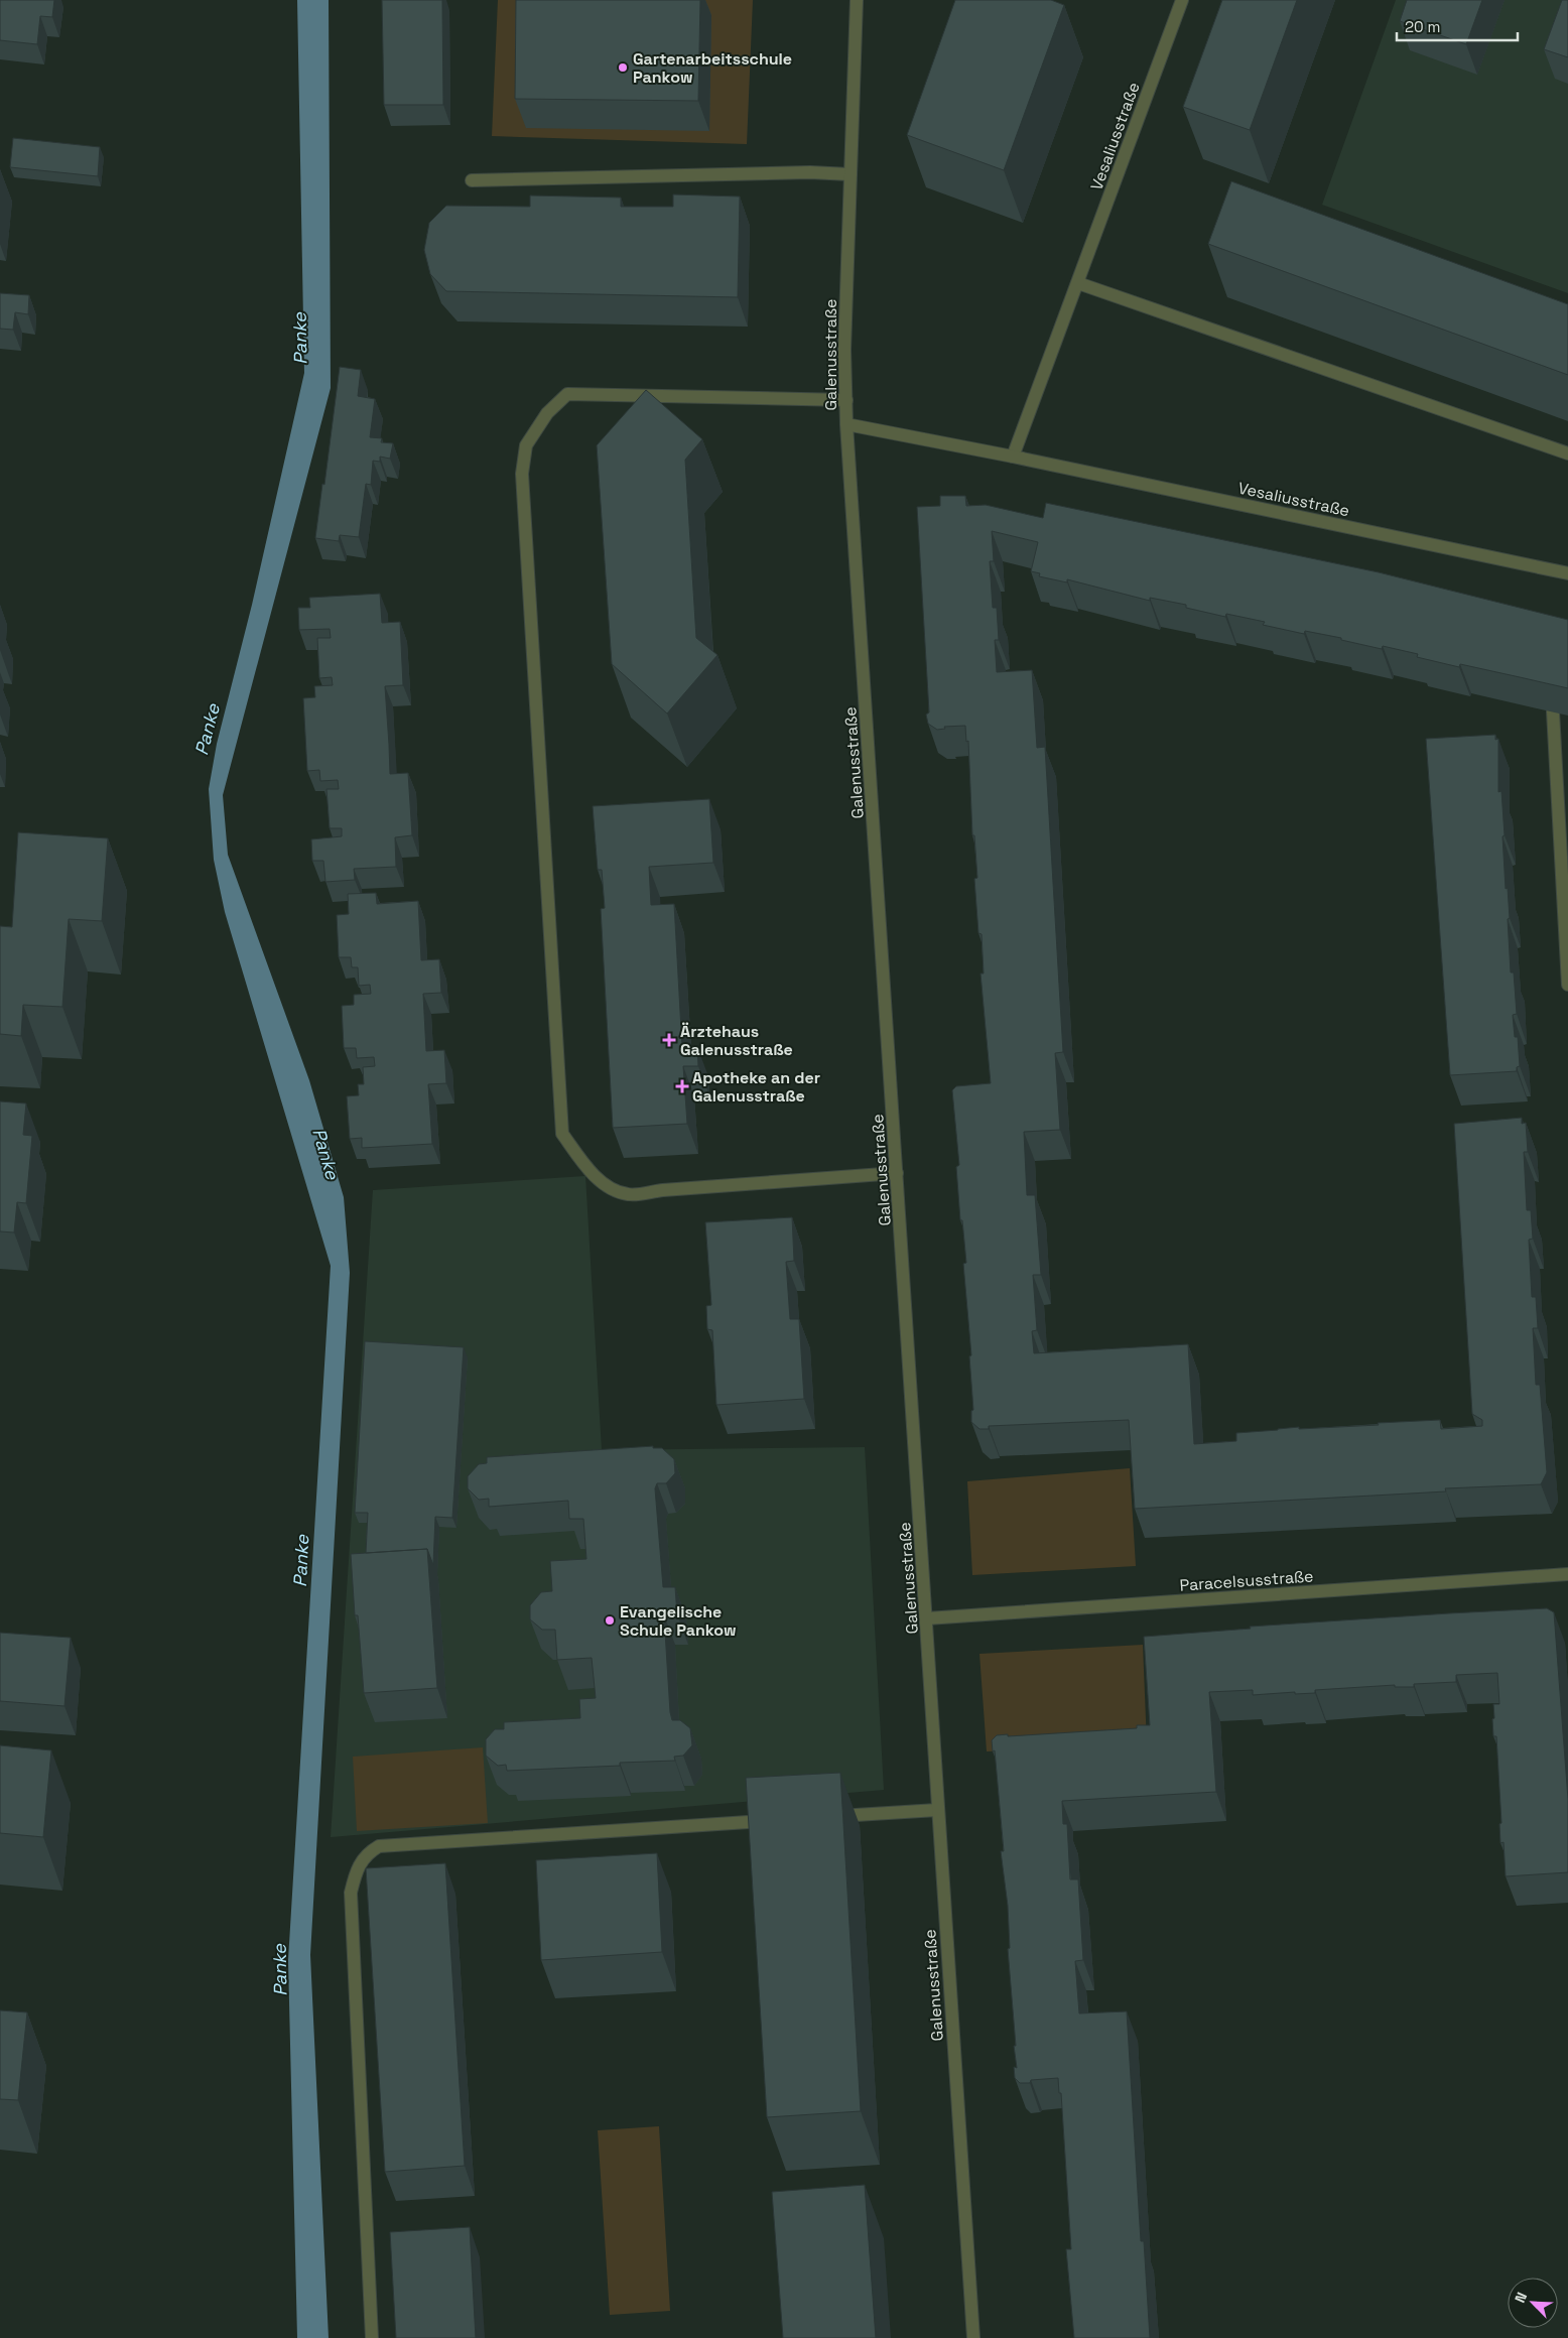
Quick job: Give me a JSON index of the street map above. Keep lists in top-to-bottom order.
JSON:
{
  "streets": {
    "street": ["Vesaliusstraße", "Galenusstraße", "Paracelsusstraße"]
  },
  "crossings": [
    ["Vesaliusstraße", "Galenusstraße"],
    ["Galenusstraße", "Paracelsusstraße"]
  ],
  "water": ["Panke"],
  "places": {
    "other": ["Gartenarbeitsschule Pankow", "Evangelische Schule Pankow"],
    "health": ["Ärztehaus Galenusstraße", "Apotheke an der Galenusstraße"]
  },
  "scale_bar": "20 m",
  "north": "top left"
}
